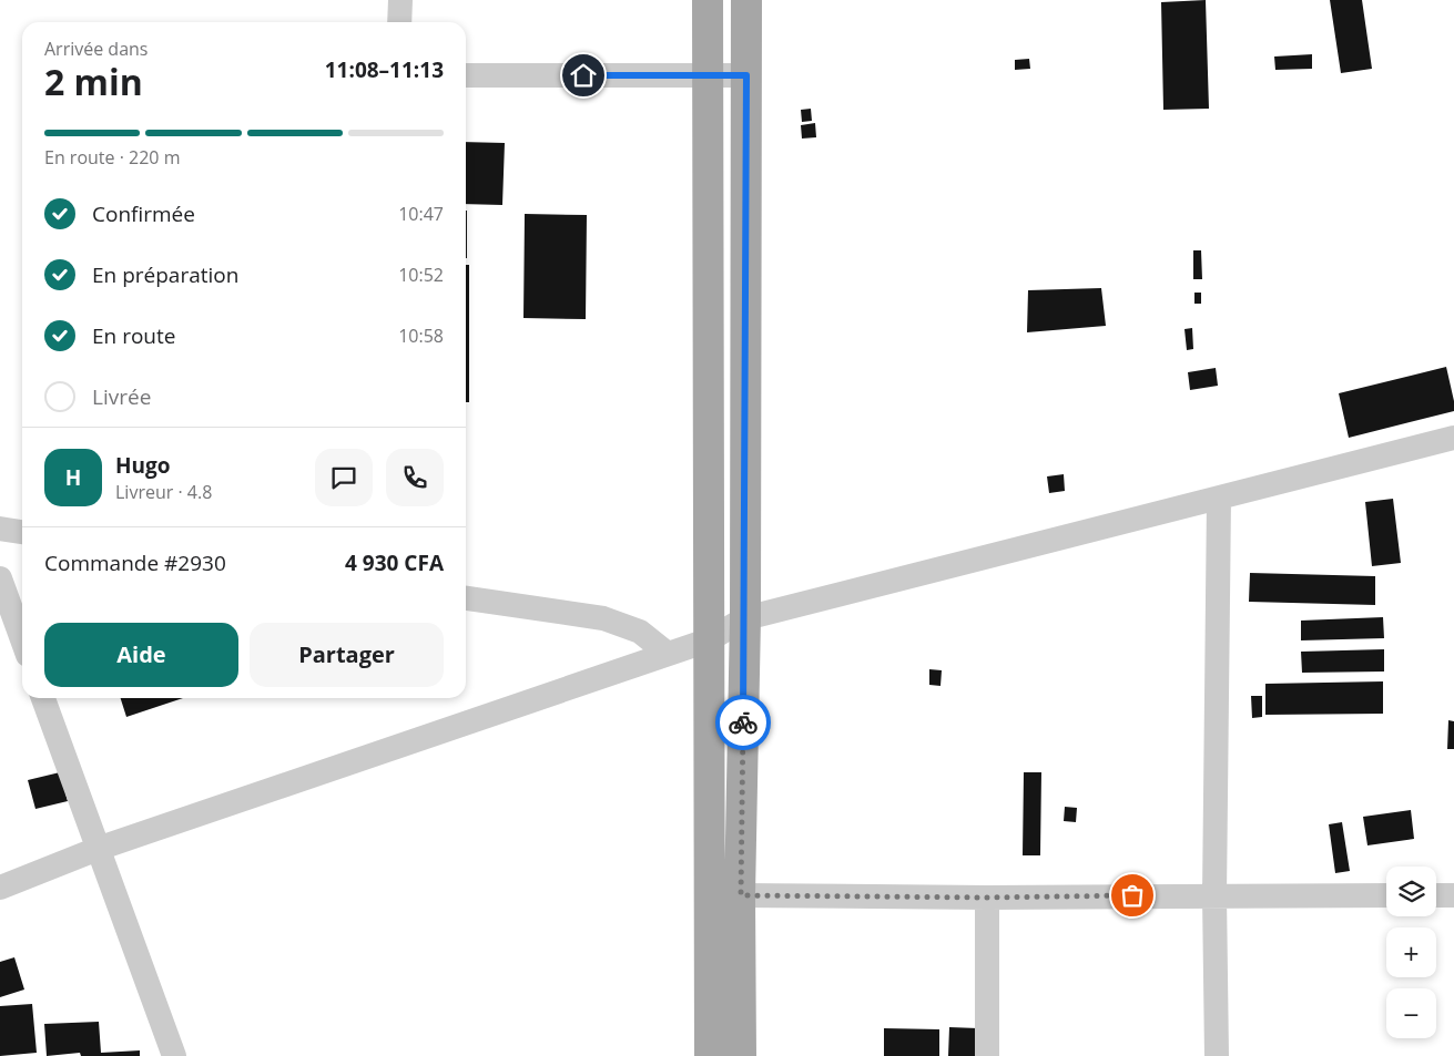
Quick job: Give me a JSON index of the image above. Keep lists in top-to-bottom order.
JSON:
{
  "page": {
    "heading": ["2 min", "Arrivée dans", "11:08–11:13"],
    "panel": [
      "Hugo",
      "Livreur · 4.8",
      "Commande #2930",
      "4 930 CFA"
    ],
    "bar": "En route · 220 m",
    "list": [
      ["Confirmée", "10:47"],
      ["En préparation", "10:52"],
      ["En route", "10:58"],
      "Livrée"
    ],
    "round": "H",
    "buttons": ["Aide", "Partager"],
    "map_buttons": ["+", "−"]
  }
}
